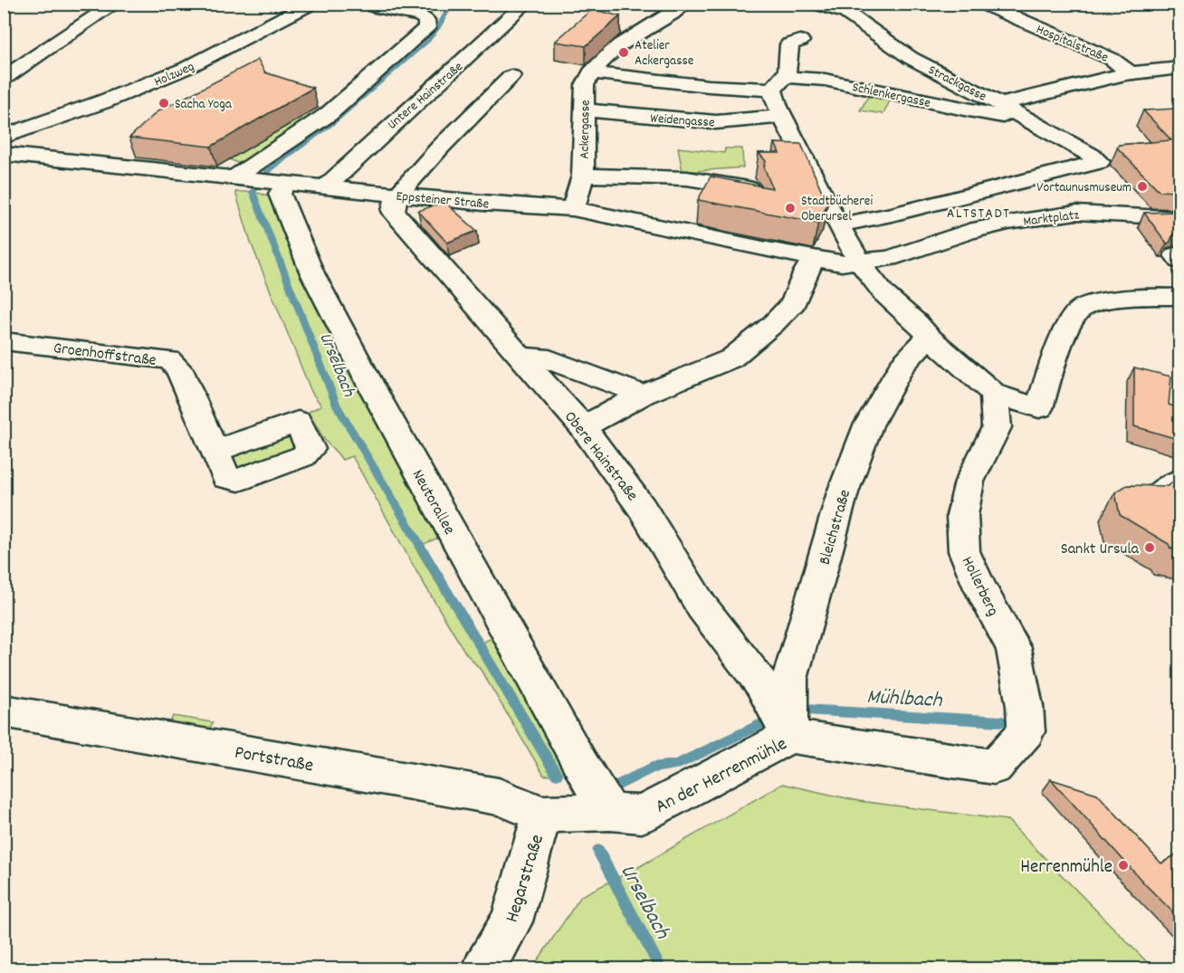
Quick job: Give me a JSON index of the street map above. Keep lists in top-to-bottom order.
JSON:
{
  "streets": {
    "street": [
      "Hospitalstraße",
      "Holzweg",
      "Strackgasse",
      "Schlenkergasse",
      "Untere Hainstraße",
      "Weidengasse",
      "Ackergasse",
      "Eppsteiner Straße",
      "Marktplatz",
      "Groenhoffstraße",
      "Obere Hainstraße",
      "Neutorallee",
      "Bleichstraße",
      "Hollerberg",
      "Portstraße",
      "An der Herrenmühle",
      "Hegarstraße"
    ]
  },
  "crossings": [
    ["Hospitalstraße", "Strackgasse"],
    ["Hospitalstraße", "Schlenkergasse"],
    ["Holzweg", "Eppsteiner Straße"],
    ["Strackgasse", "Schlenkergasse"],
    ["Schlenkergasse", "Ackergasse"],
    ["Untere Hainstraße", "Eppsteiner Straße"],
    ["Weidengasse", "Ackergasse"],
    ["Ackergasse", "Eppsteiner Straße"],
    ["Eppsteiner Straße", "Marktplatz"],
    ["Eppsteiner Straße", "Obere Hainstraße"],
    ["Eppsteiner Straße", "Neutorallee"],
    ["Obere Hainstraße", "Bleichstraße"],
    ["Obere Hainstraße", "An der Herrenmühle"],
    ["Neutorallee", "An der Herrenmühle"],
    ["Bleichstraße", "An der Herrenmühle"],
    ["Hollerberg", "An der Herrenmühle"],
    ["Portstraße", "An der Herrenmühle"],
    ["Portstraße", "Hegarstraße"],
    ["An der Herrenmühle", "Hegarstraße"]
  ],
  "districts": ["ALTSTADT"],
  "water": ["Urselbach", "Mühlbach"],
  "places": [
    "Atelier Ackergasse",
    "Sacha Yoga",
    "Vortaunusmuseum",
    "Stadtbücherei Oberursel",
    "Sankt Ursula",
    "Herrenmühle"
  ]
}
